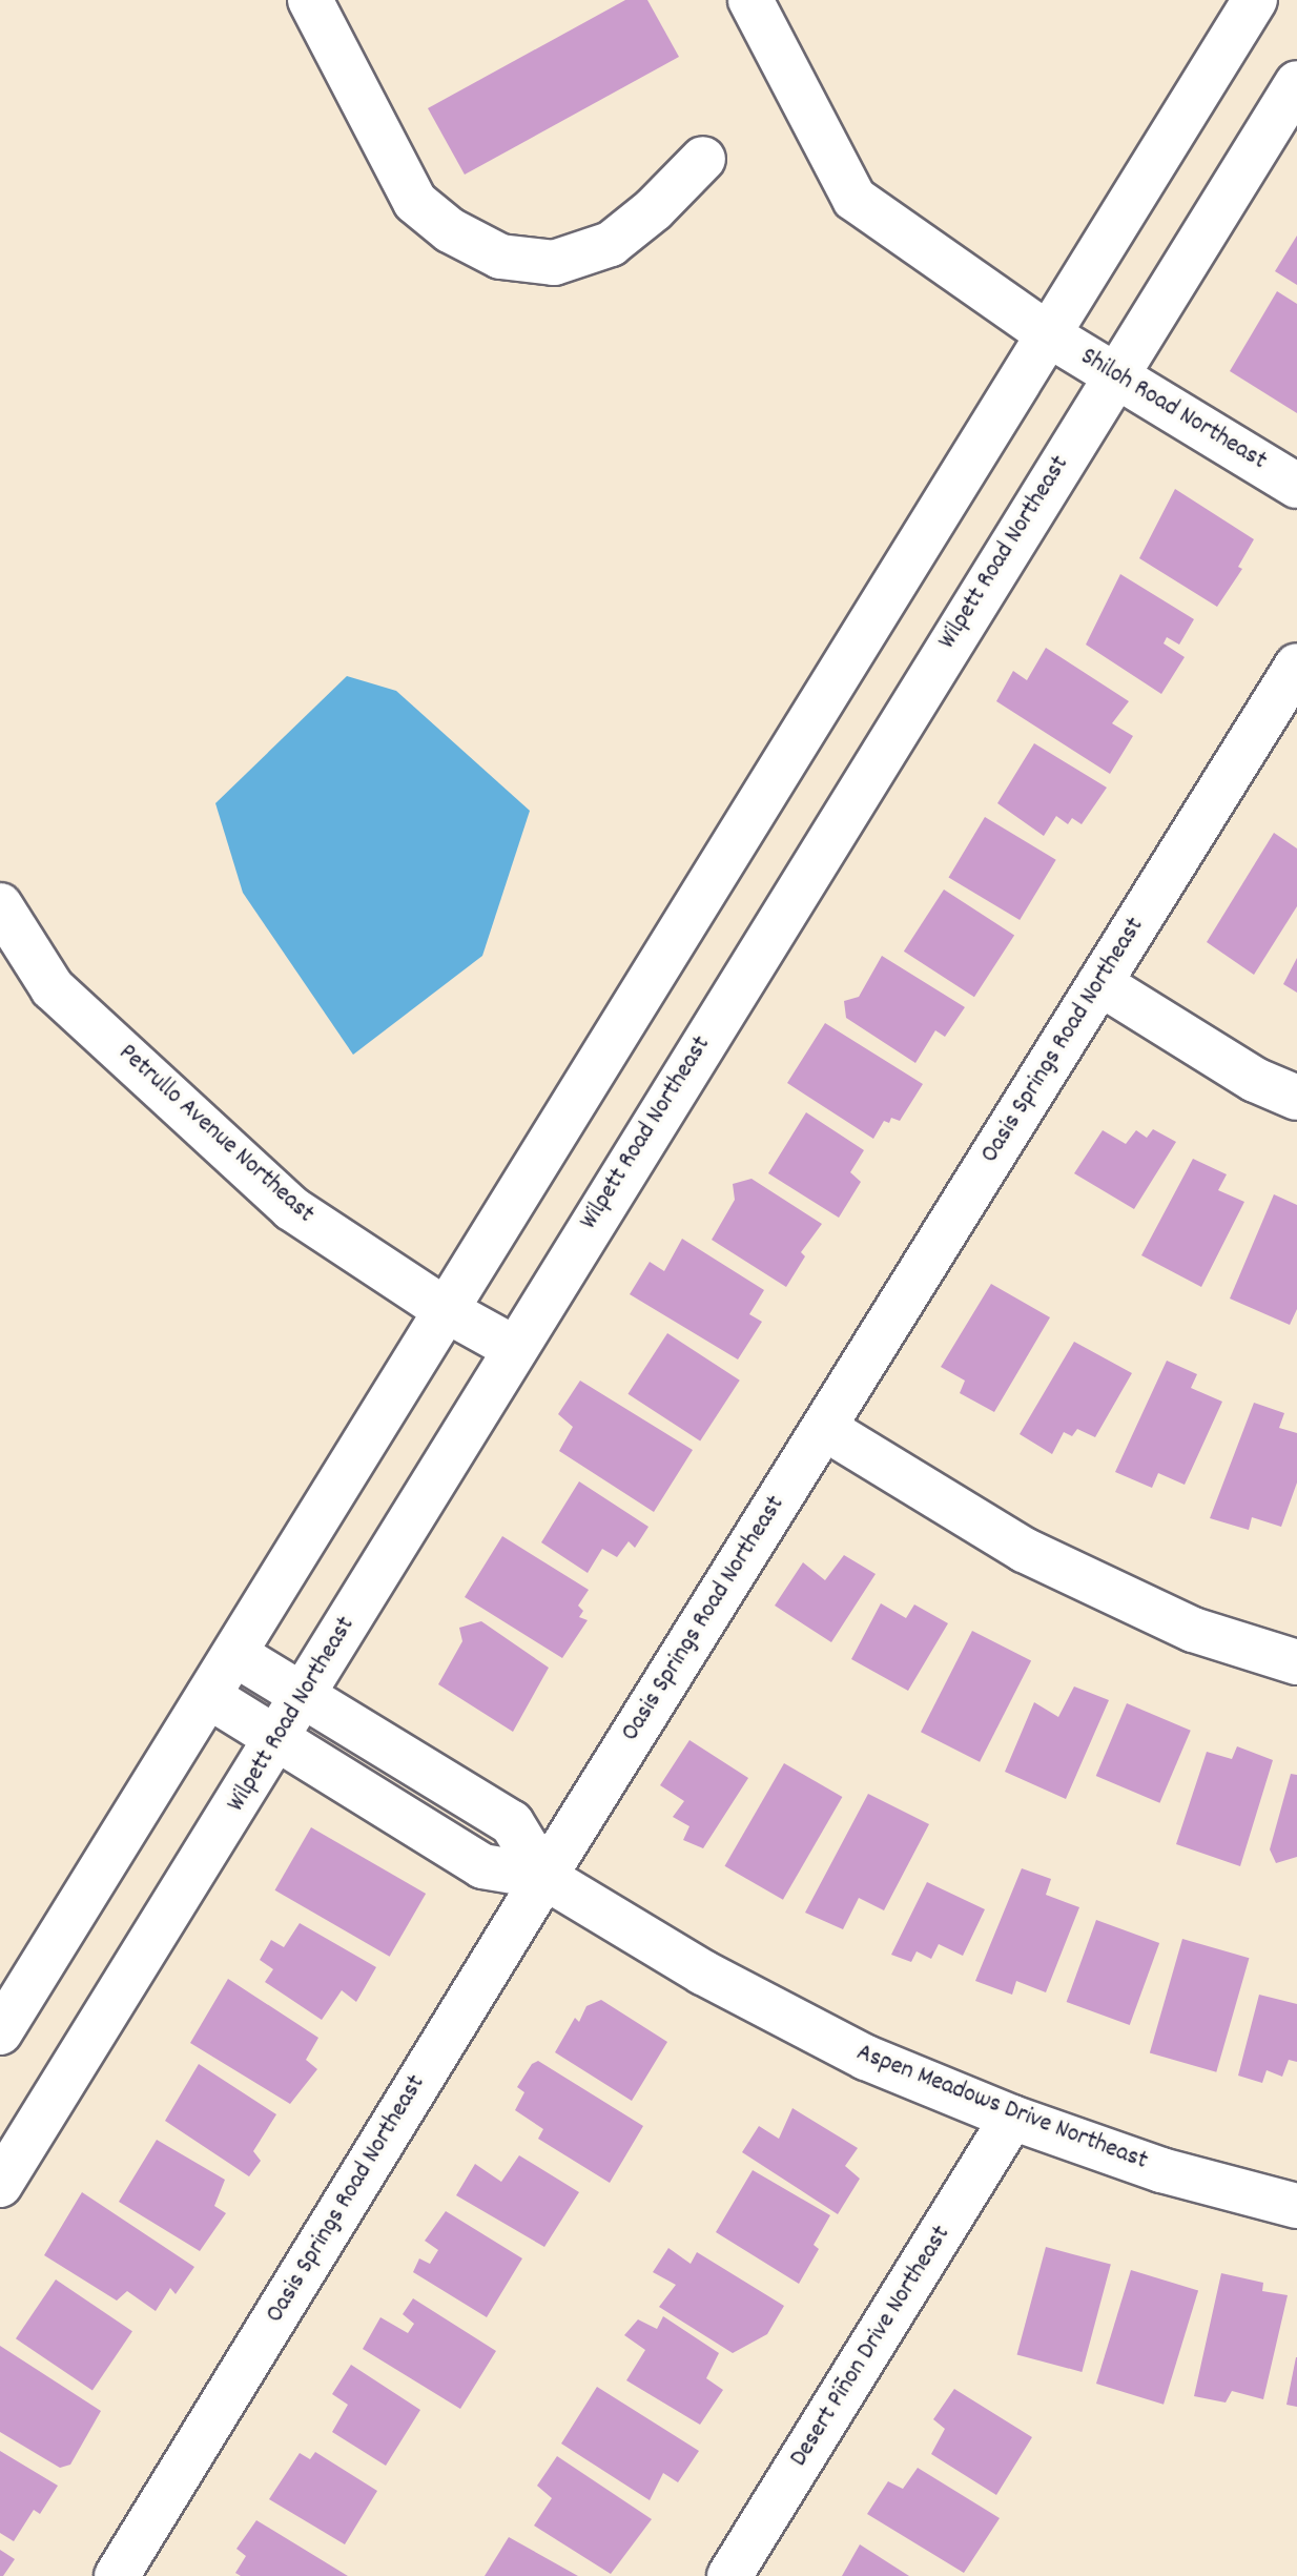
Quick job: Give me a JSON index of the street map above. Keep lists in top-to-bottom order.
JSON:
{
  "streets": {
    "street": [
      "Shiloh Road Northeast",
      "Wilpett Road Northeast",
      "Oasis Springs Road Northeast",
      "Petrullo Avenue Northeast",
      "Aspen Meadows Drive Northeast",
      "Desert Piñon Drive Northeast"
    ]
  },
  "crossings": [
    ["Shiloh Road Northeast", "Wilpett Road Northeast"],
    ["Wilpett Road Northeast", "Petrullo Avenue Northeast"],
    ["Wilpett Road Northeast", "Aspen Meadows Drive Northeast"],
    ["Oasis Springs Road Northeast", "Aspen Meadows Drive Northeast"],
    ["Aspen Meadows Drive Northeast", "Desert Piñon Drive Northeast"]
  ]
}
